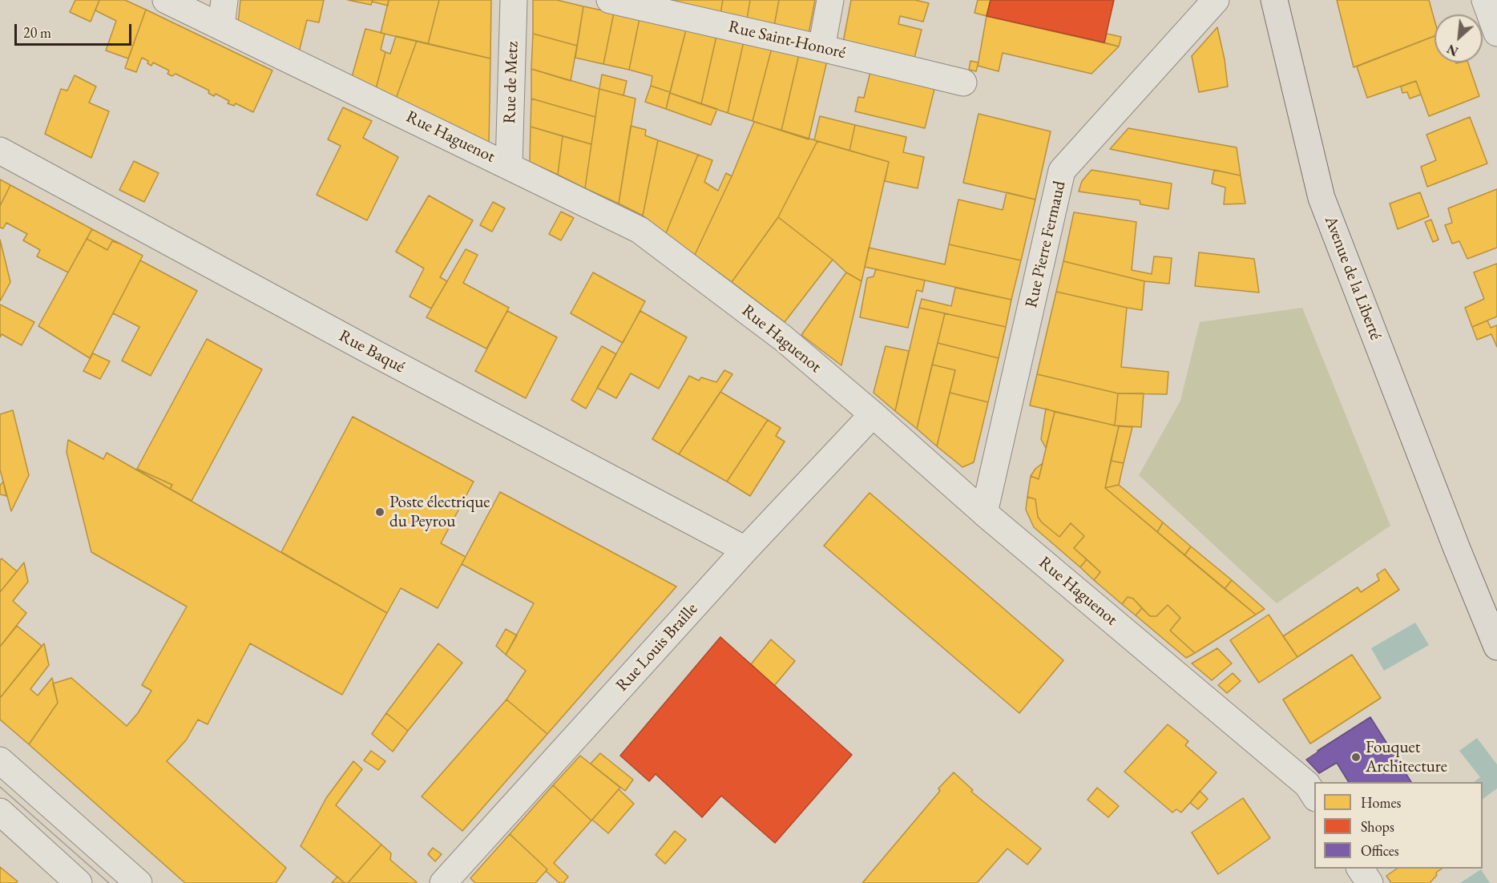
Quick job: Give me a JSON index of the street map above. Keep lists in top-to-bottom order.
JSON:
{
  "streets": {
    "main road": ["Avenue de la Liberté"],
    "street": [
      "Rue Saint-Honoré",
      "Rue de Metz",
      "Rue Haguenot",
      "Rue Pierre Fermaud",
      "Rue Baqué",
      "Rue Louis Braille"
    ]
  },
  "crossings": [
    ["Rue de Metz", "Rue Haguenot"],
    ["Rue Haguenot", "Rue Pierre Fermaud"],
    ["Rue Haguenot", "Rue Louis Braille"],
    ["Rue Baqué", "Rue Louis Braille"]
  ],
  "places": ["Poste électrique du Peyrou", "Fouquet Architecture"],
  "legend": ["Homes", "Shops", "Offices"],
  "scale_bar": "20 m",
  "north": "bottom left"
}
